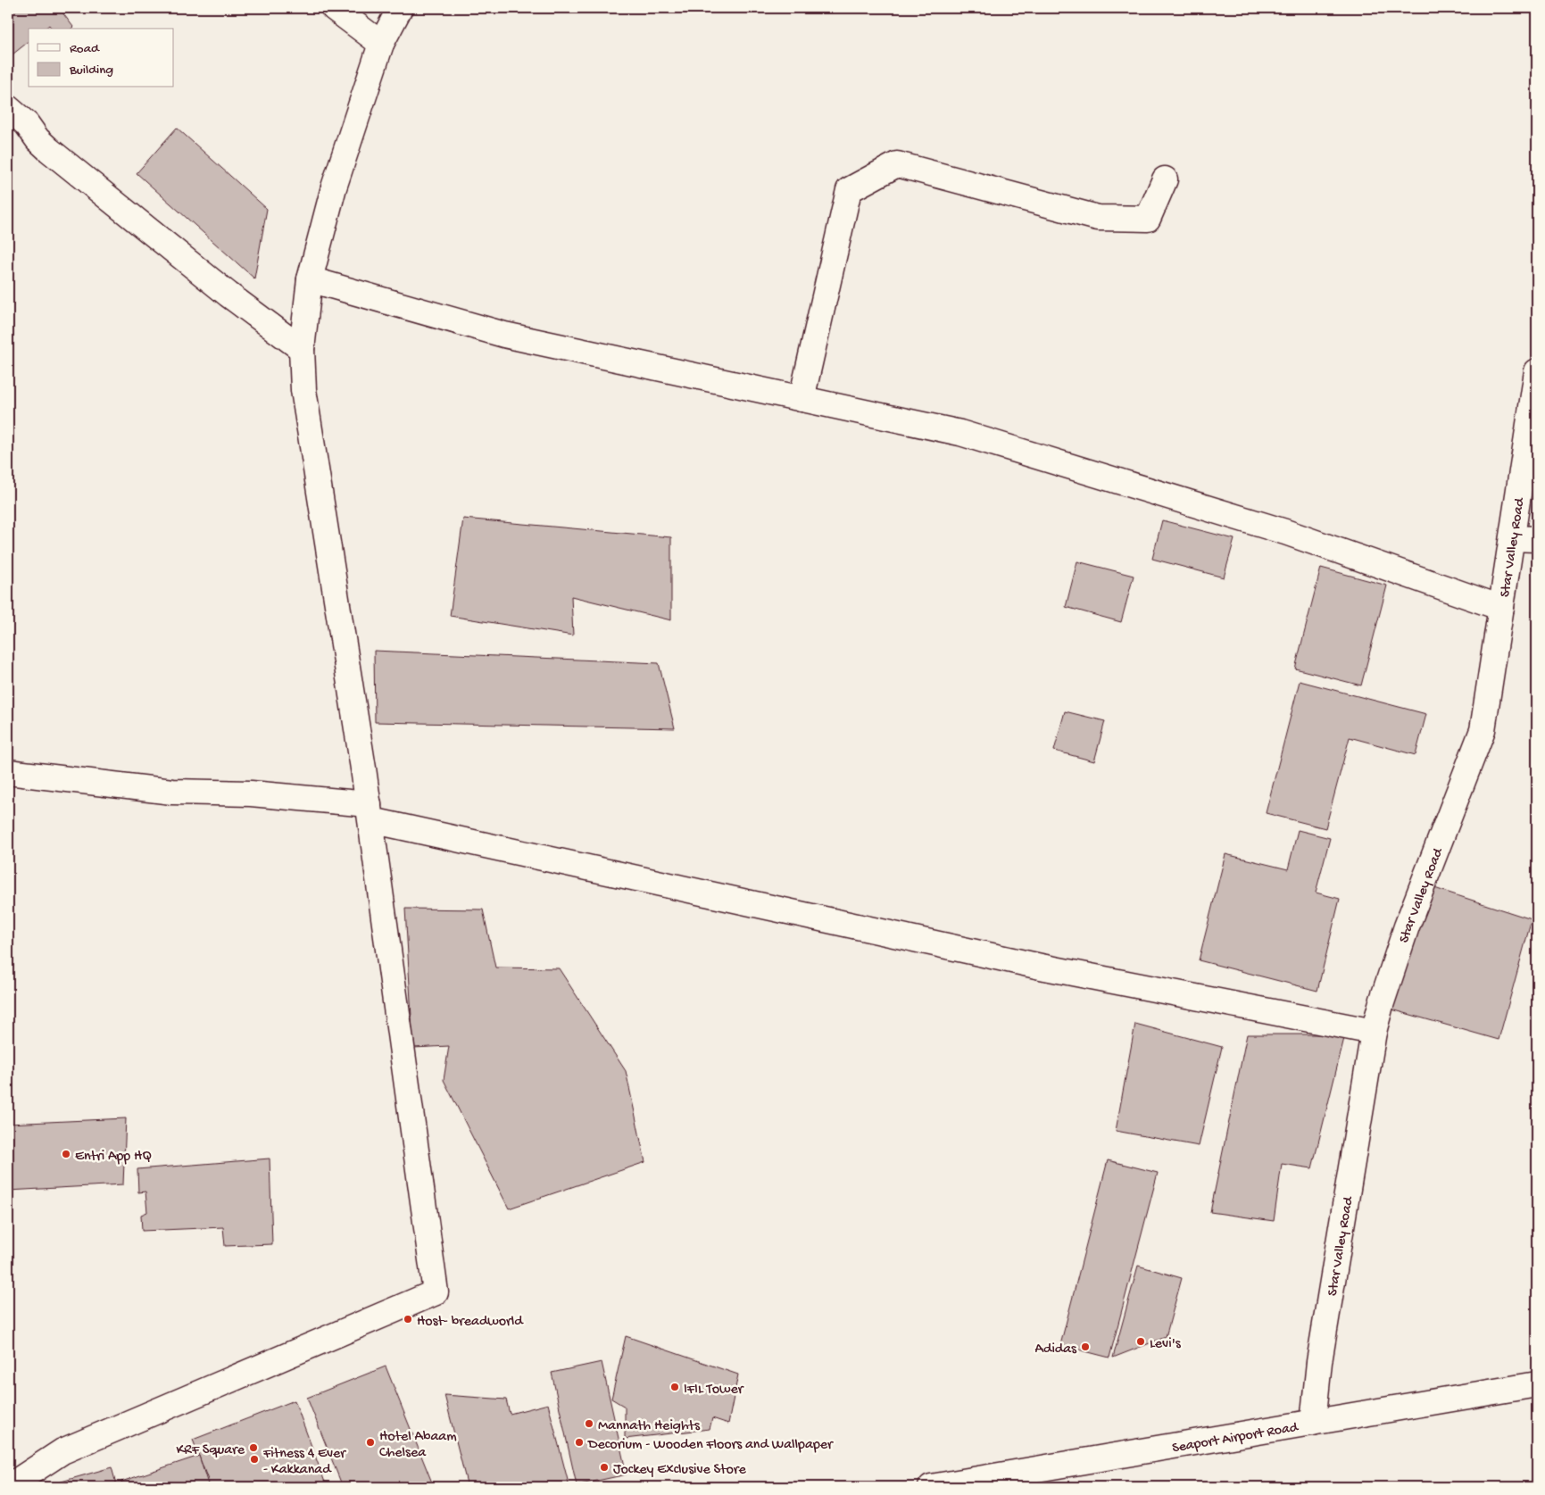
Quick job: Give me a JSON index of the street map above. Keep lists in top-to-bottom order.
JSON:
{
  "streets": {
    "street": ["Star Valley Road", "Seaport Airport Road"]
  },
  "crossings": [
    ["Star Valley Road", "Seaport Airport Road"]
  ],
  "places": [
    "Entri App HQ",
    "Host- breadworld",
    "Levi's",
    "Adidas",
    "IFIL Tower",
    "Mannath Heights",
    "Hotel Abaam Chelsea",
    "Decorium - Wooden Floors and Wallpaper",
    "KRF Square",
    "Fitness 4 Ever - Kakkanad",
    "Jockey Exclusive Store"
  ],
  "legend": ["Road", "Building"]
}
